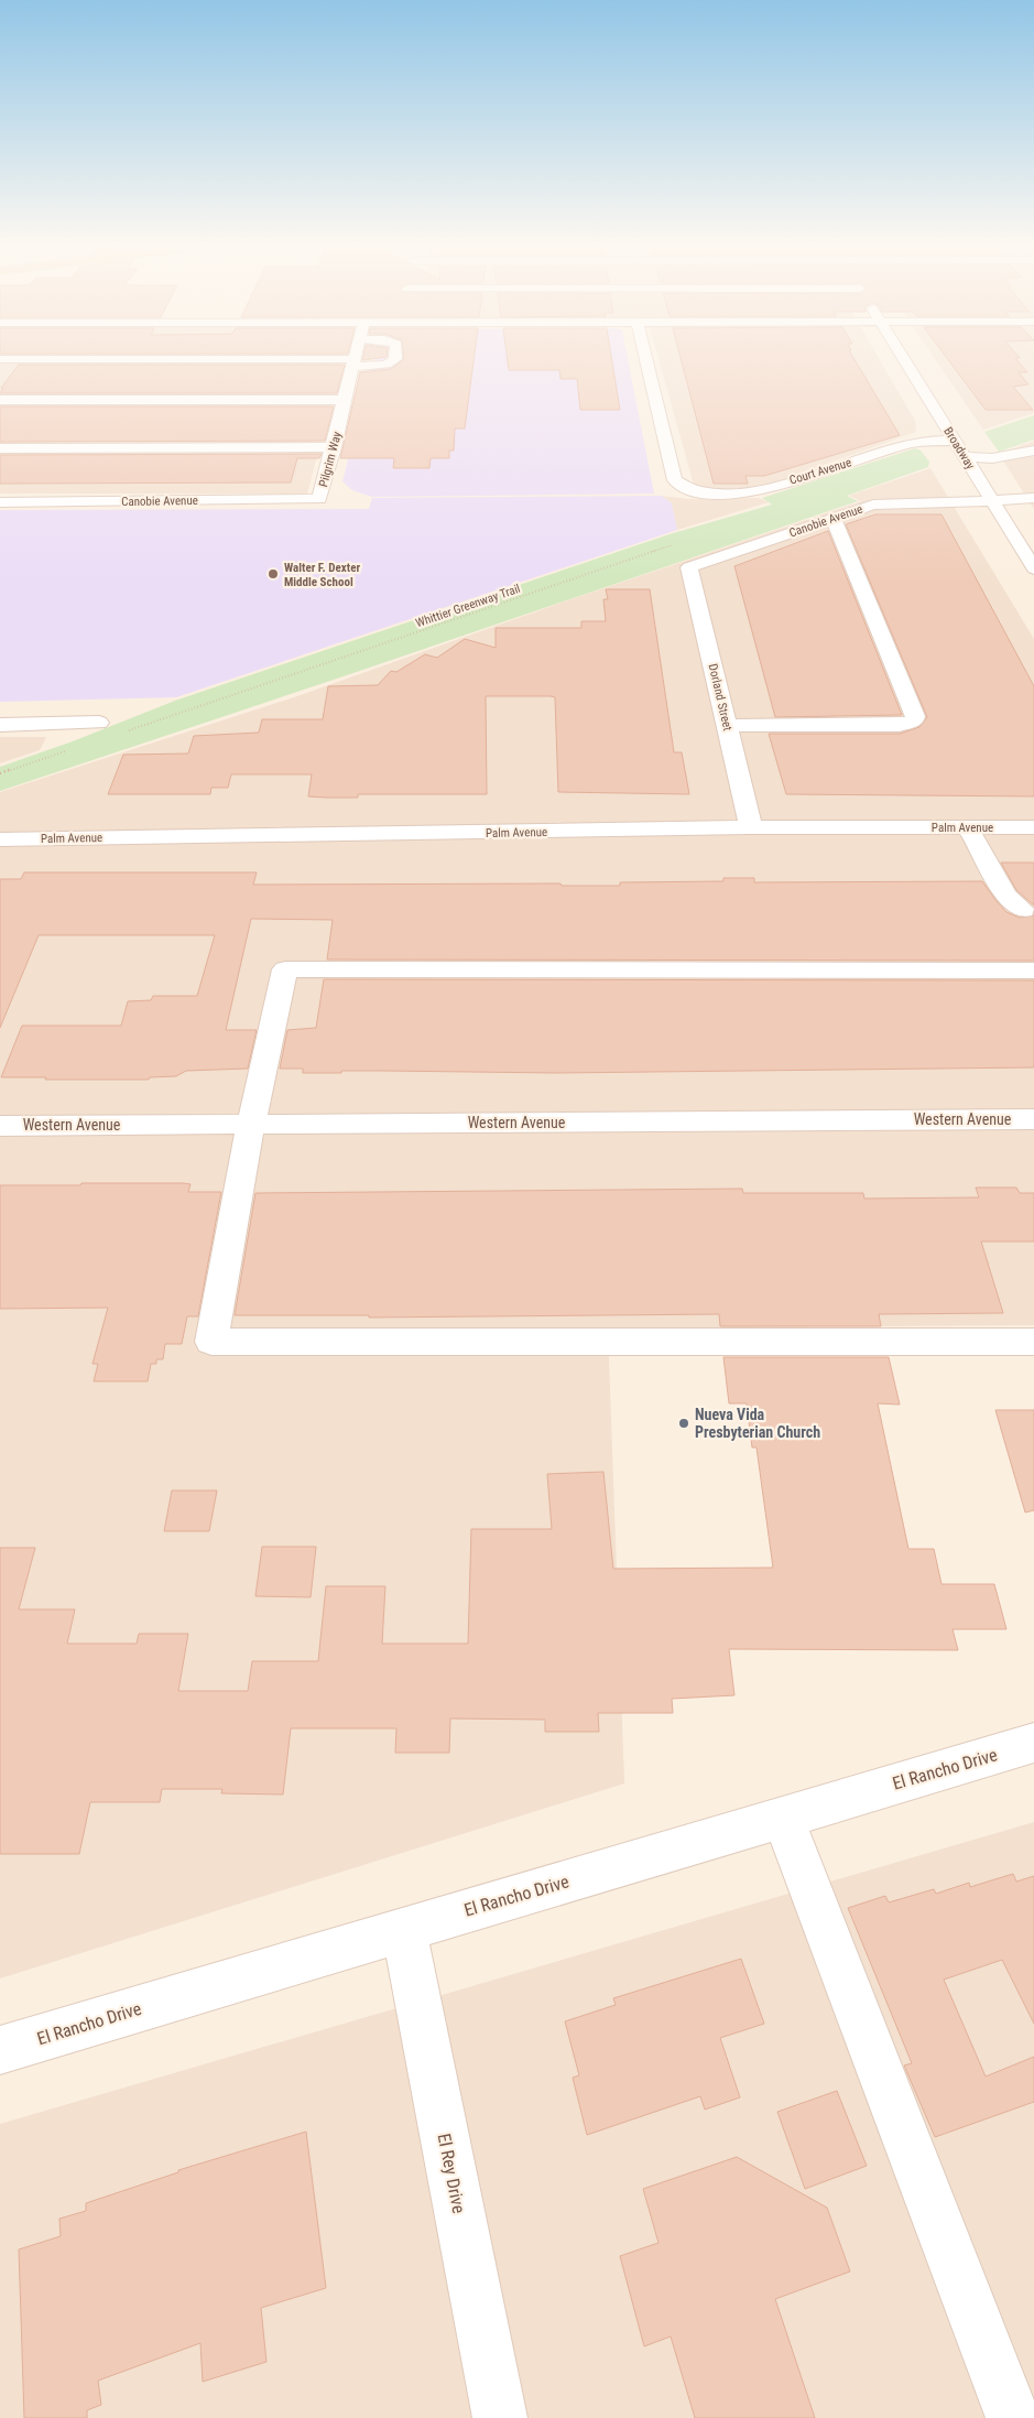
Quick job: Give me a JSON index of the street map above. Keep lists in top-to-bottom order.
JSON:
{
  "streets": {
    "street": [
      "Broadway",
      "Pilgrim Way",
      "Court Avenue",
      "Canobie Avenue",
      "Dorland Street",
      "Palm Avenue",
      "Western Avenue",
      "El Rancho Drive",
      "El Rey Drive"
    ],
    "path": ["Whittier Greenway Trail"]
  },
  "crossings": [
    ["Broadway", "Court Avenue"],
    ["Broadway", "Canobie Avenue"],
    ["Pilgrim Way", "Canobie Avenue"],
    ["Canobie Avenue", "Dorland Street"],
    ["Dorland Street", "Palm Avenue"],
    ["El Rancho Drive", "El Rey Drive"]
  ],
  "places": ["Walter F. Dexter Middle School", "Nueva Vida Presbyterian Church"]
}
